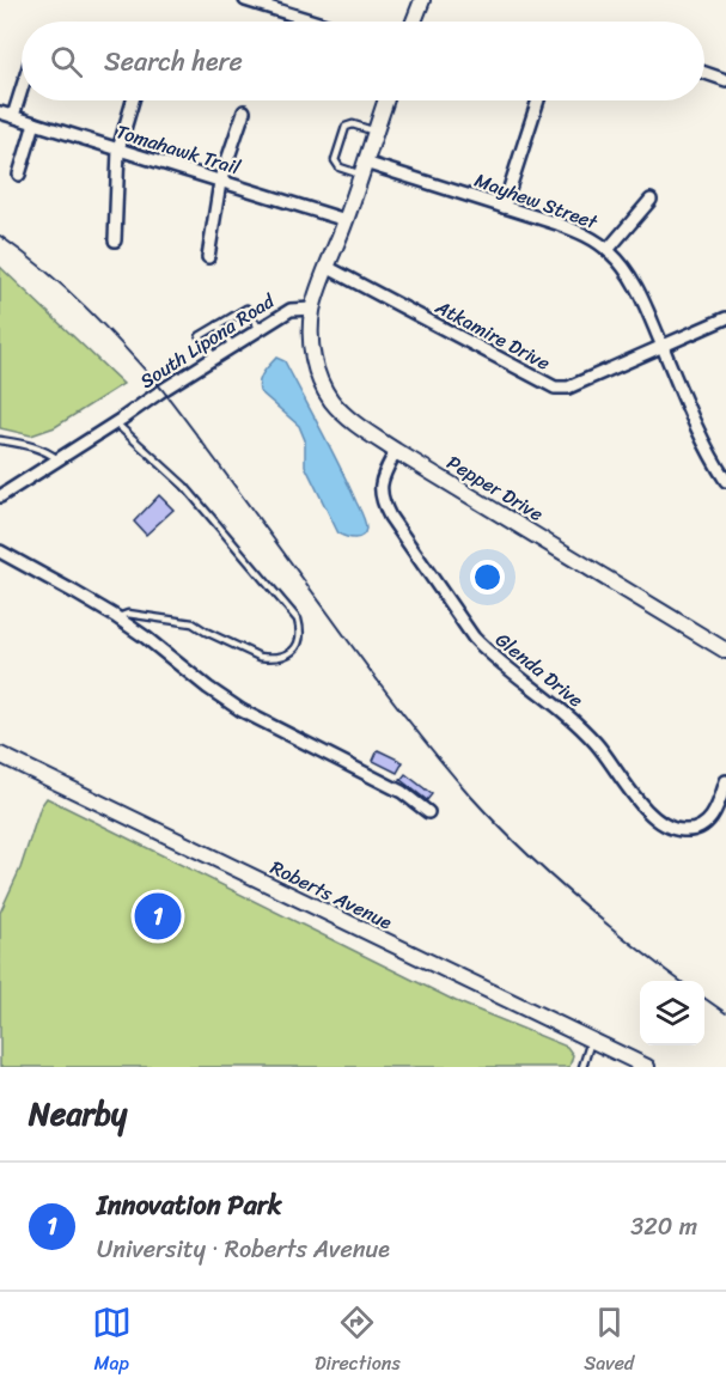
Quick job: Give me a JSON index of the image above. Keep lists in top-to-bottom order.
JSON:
{
  "streets": {
    "street": [
      "Tomahawk Trail",
      "Mayhew Street",
      "Atkamire Drive",
      "South Lipona Road",
      "Pepper Drive",
      "Glenda Drive",
      "Roberts Avenue"
    ]
  },
  "crossings": [
    ["Mayhew Street", "Atkamire Drive"],
    ["South Lipona Road", "Pepper Drive"],
    ["Pepper Drive", "Glenda Drive"]
  ],
  "page": {
    "search": "Search here",
    "pins": "1",
    "heading": "Nearby",
    "list": [
      {
        "mark": "1",
        "name": "Innovation Park",
        "note": "University · Roberts Avenue",
        "value": "320 m"
      }
    ],
    "nav": ["Map", "Directions", "Saved"]
  }
}
